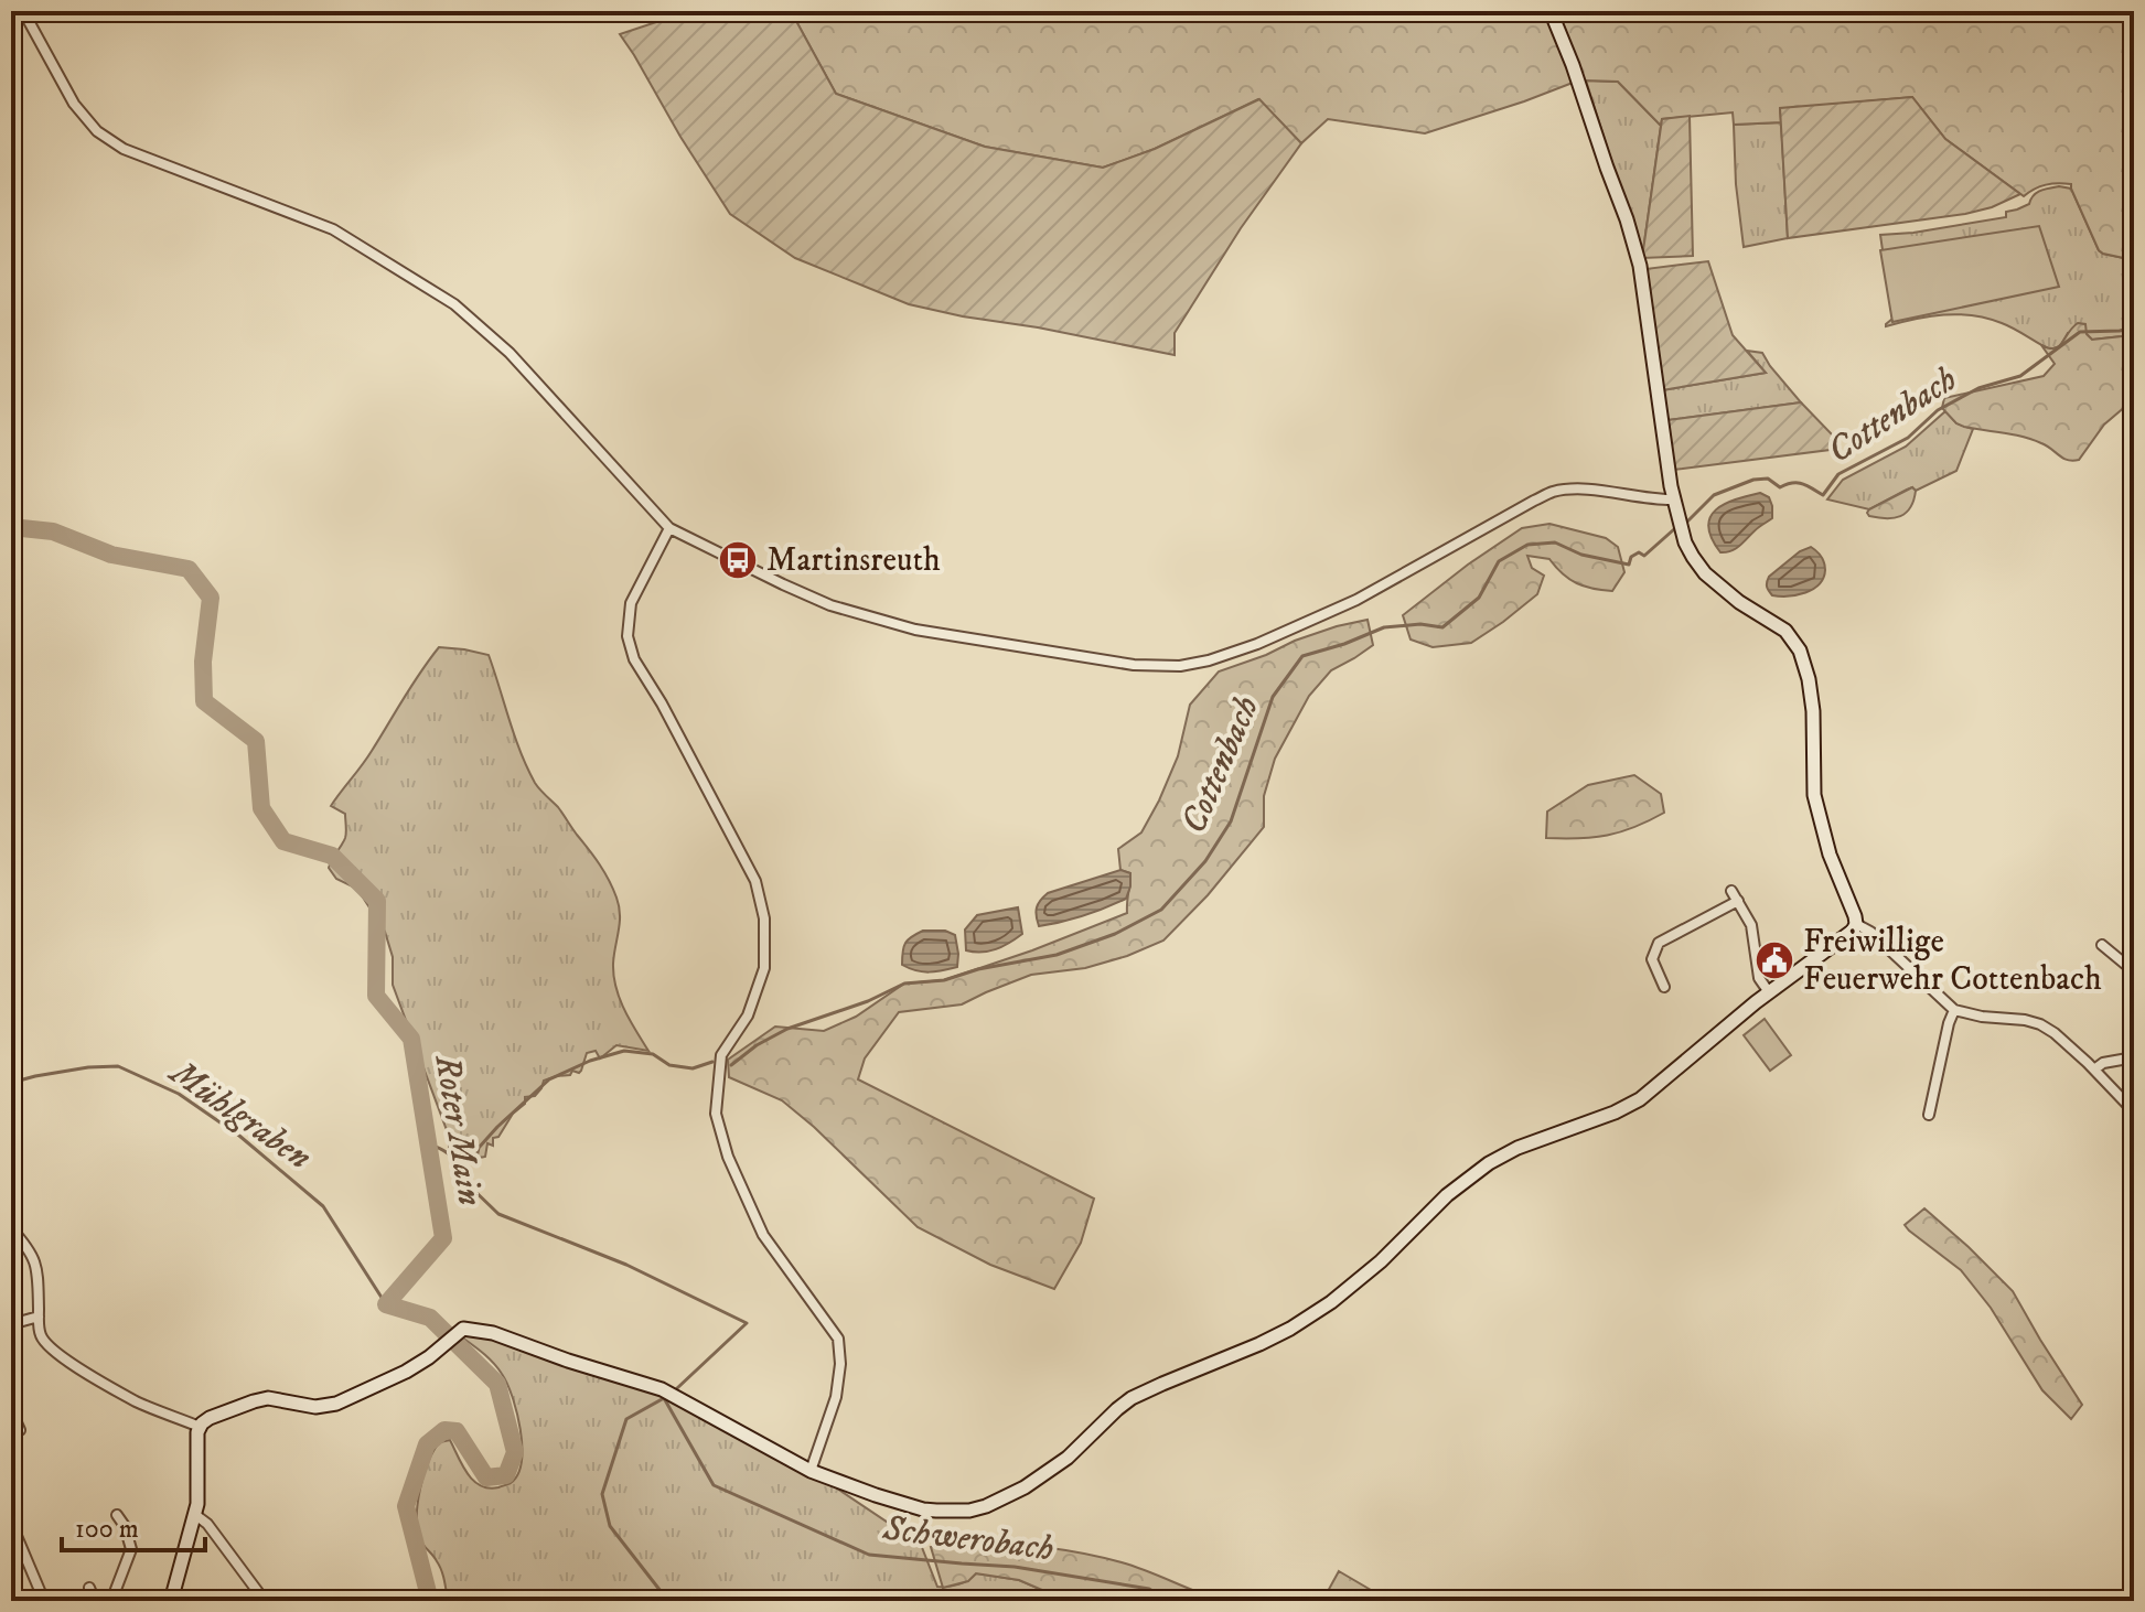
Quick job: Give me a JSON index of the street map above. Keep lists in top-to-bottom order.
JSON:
{
  "water": [
    "Cottenbach",
    "Mühlgraben",
    "Roter Main",
    "Schwerobach"
  ],
  "places": {
    "bus stop": ["Martinsreuth"],
    "public building": ["Freiwillige Feuerwehr Cottenbach"]
  },
  "scale_bar": "100 m"
}
